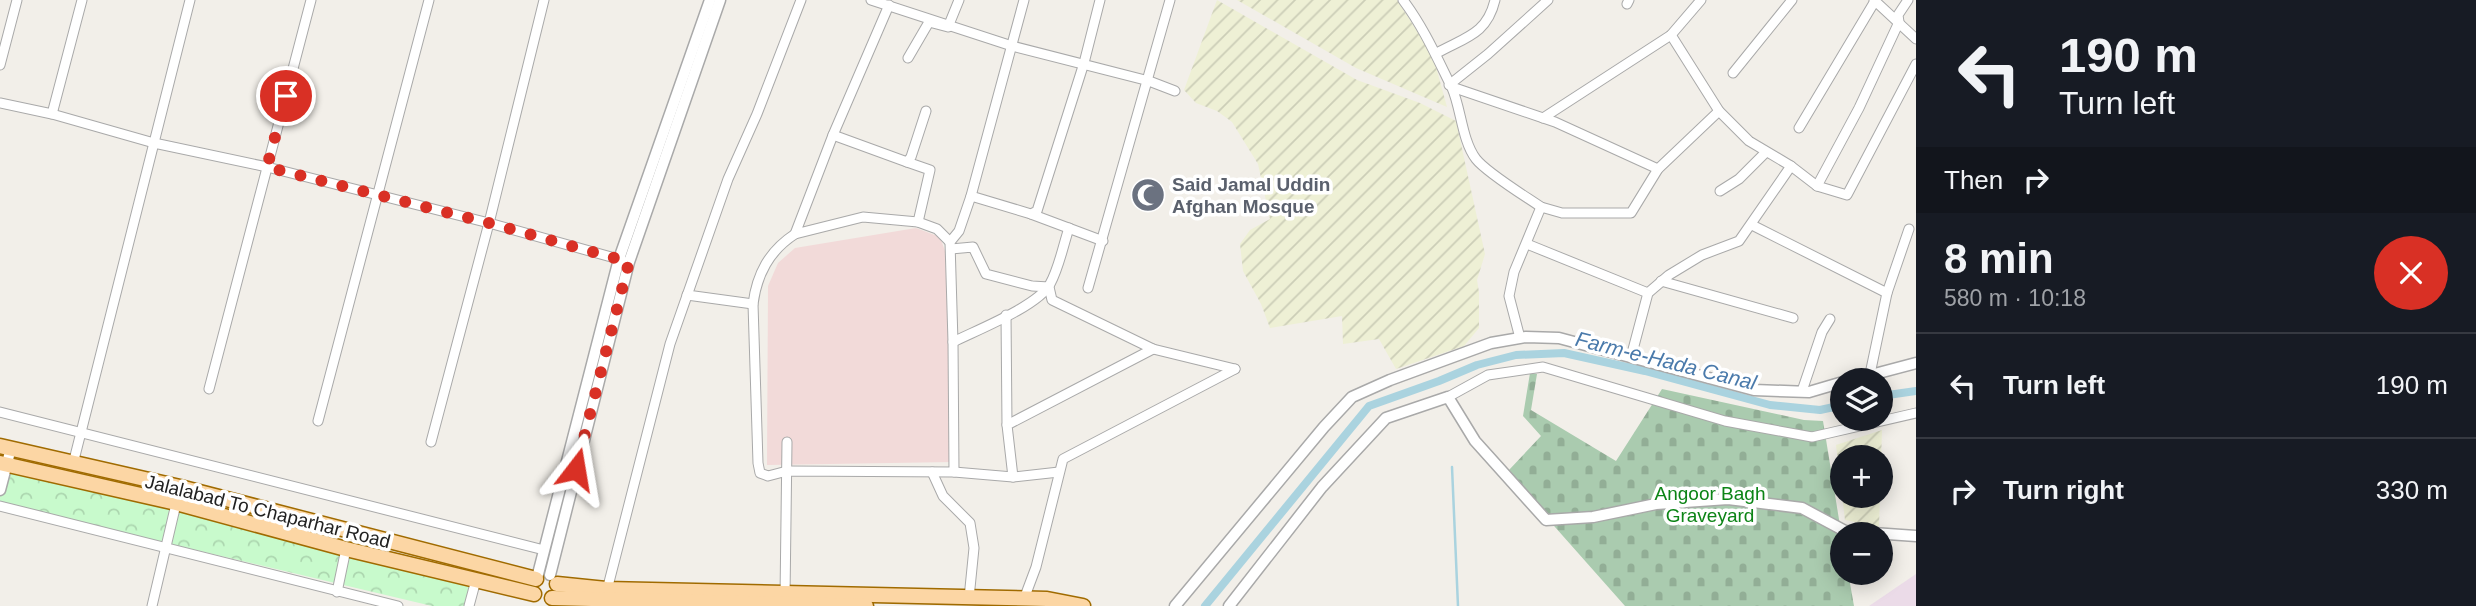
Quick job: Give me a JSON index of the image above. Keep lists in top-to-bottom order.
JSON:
{
  "streets": {
    "main road": ["Jalalabad To Chaparhar Road"]
  },
  "water": ["Farm-e-Hada Canal"],
  "parks": ["Angoor Bagh Graveyard"],
  "places": {
    "mosque": ["Said Jamal Uddin Afghan Mosque"]
  },
  "page": {
    "turn": ["190 m", "Turn left"],
    "then": "Then",
    "heading": ["8 min", "580 m · 10:18"],
    "list": [
      {
        "name": "Turn left",
        "value": "190 m"
      },
      {
        "name": "Turn right",
        "value": "330 m"
      }
    ],
    "map_buttons": ["+", "−"]
  }
}
